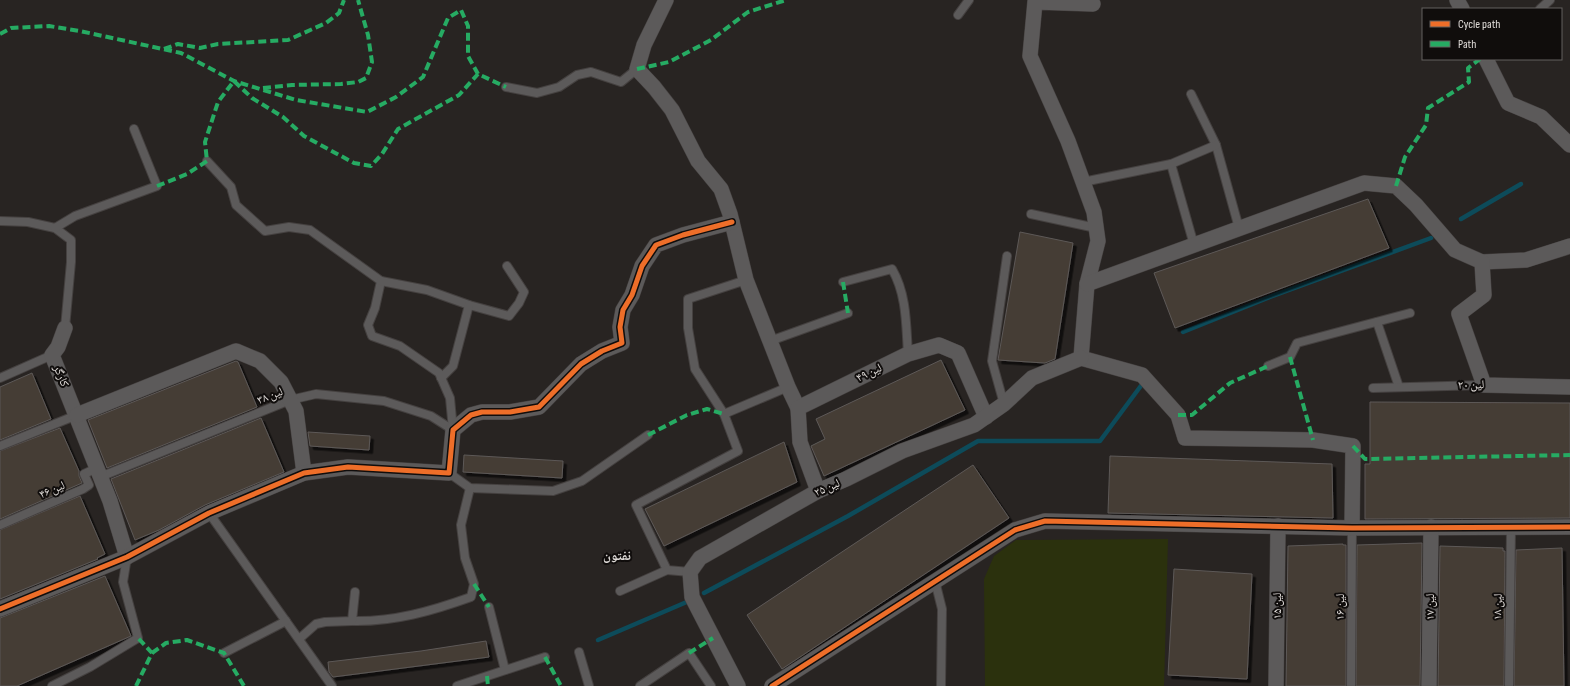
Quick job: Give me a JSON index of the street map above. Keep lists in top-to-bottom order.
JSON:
{
  "streets": {
    "street": [
      "لین ۴۹",
      "کارگر",
      "لین ۲۰",
      "لین ۲۵",
      "لین ۱۵",
      "لین ۱۷"
    ],
    "lane": [
      "لین ۳۸",
      "لین ۴۶",
      "لین ۱۶",
      "لین ۱۸"
    ]
  },
  "crossings": [
    ["لین ۴۹", "لین ۲۵"],
    ["کارگر", "لین ۳۸"],
    ["کارگر", "لین ۴۶"],
    ["لین ۳۸", "لین ۴۶"]
  ],
  "districts": ["نفتون"],
  "legend": ["Cycle path", "Path"]
}
